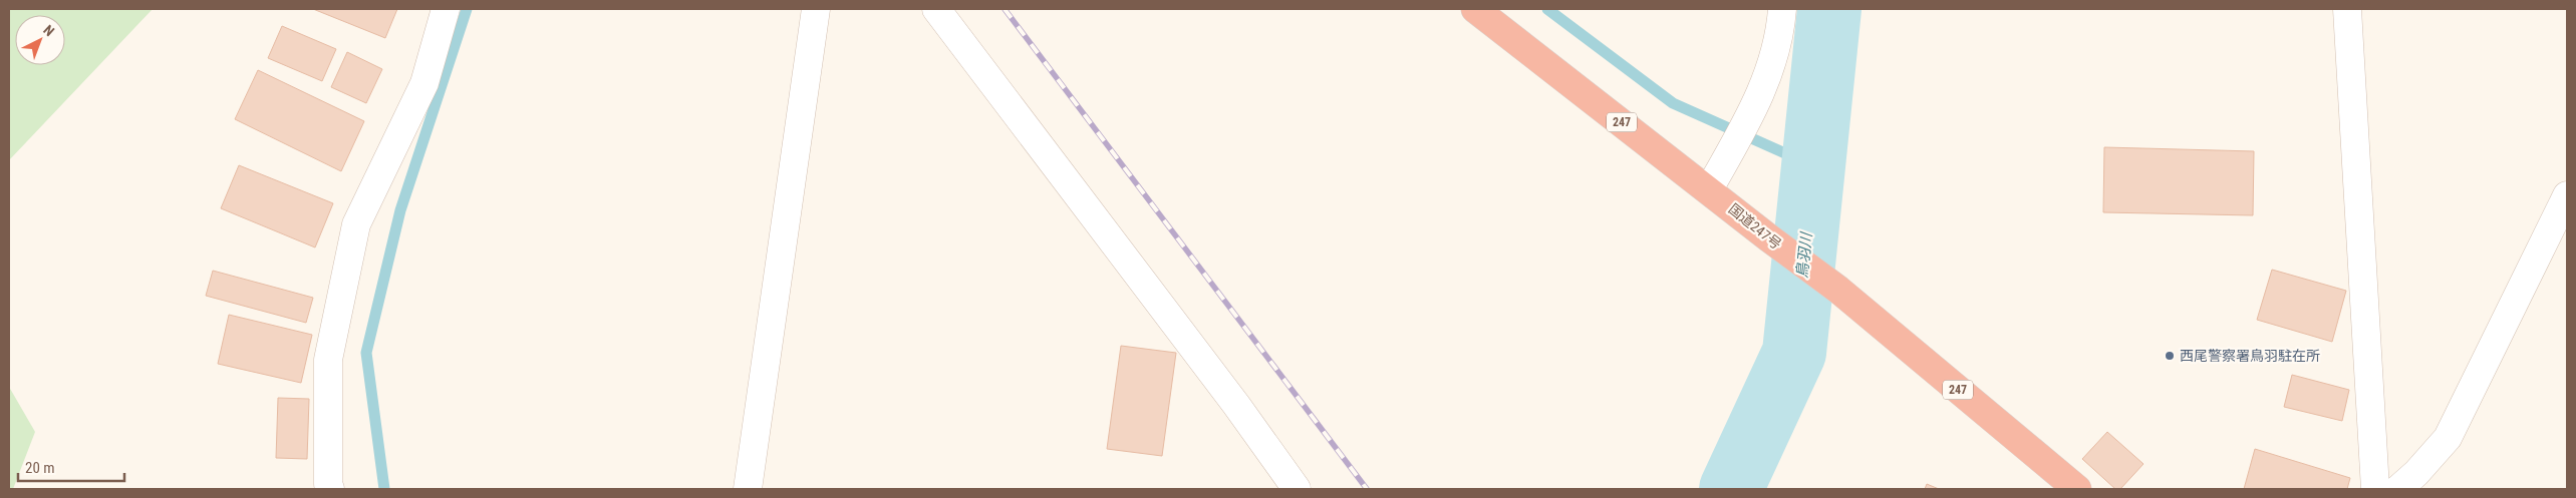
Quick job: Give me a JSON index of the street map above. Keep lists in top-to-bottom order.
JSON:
{
  "streets": {
    "highway": ["247", "国道247号"]
  },
  "water": ["鳥羽川"],
  "places": ["西尾警察署鳥羽駐在所"],
  "scale_bar": "20 m",
  "north": "top right"
}
